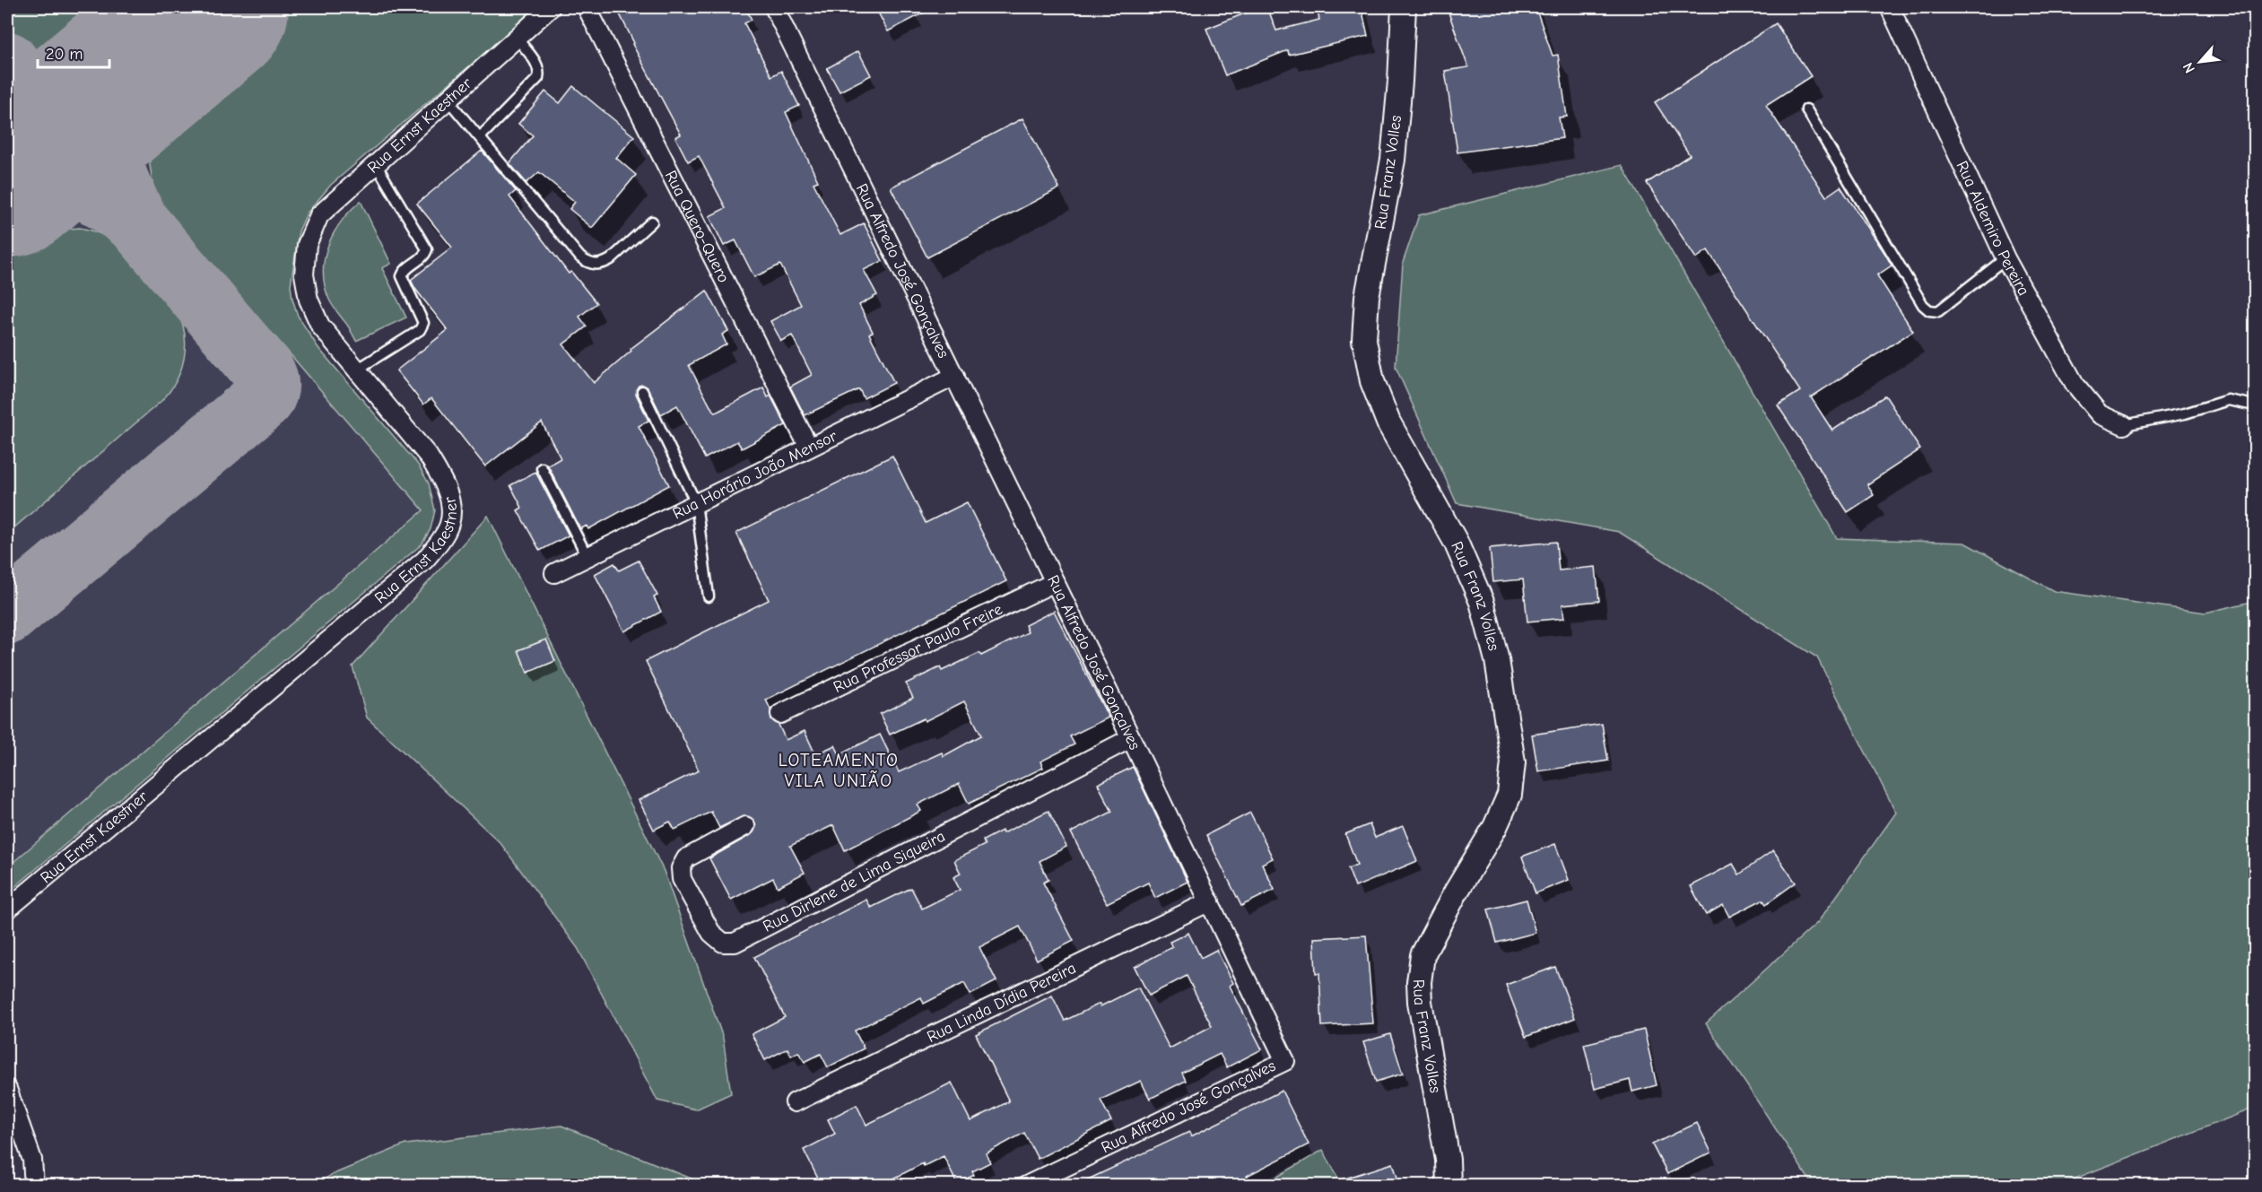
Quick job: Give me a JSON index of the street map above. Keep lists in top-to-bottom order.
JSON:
{
  "streets": {
    "street": [
      "Rua Ernst Kaestner",
      "Rua Franz Volles",
      "Rua Quero-Quero",
      "Rua Aldemiro Pereira",
      "Rua Alfredo José Gonçalves",
      "Rua Horário João Mensor",
      "Rua Professor Paulo Freire",
      "Rua Dirlene de Lima Siqueira",
      "Rua Linda Dídia Pereira"
    ]
  },
  "crossings": [
    ["Rua Quero-Quero", "Rua Horário João Mensor"],
    ["Rua Alfredo José Gonçalves", "Rua Horário João Mensor"],
    ["Rua Alfredo José Gonçalves", "Rua Professor Paulo Freire"],
    ["Rua Alfredo José Gonçalves", "Rua Dirlene de Lima Siqueira"],
    ["Rua Alfredo José Gonçalves", "Rua Linda Dídia Pereira"]
  ],
  "districts": ["LOTEAMENTO VILA UNIÃO"],
  "scale_bar": "20 m",
  "north": "bottom left"
}
